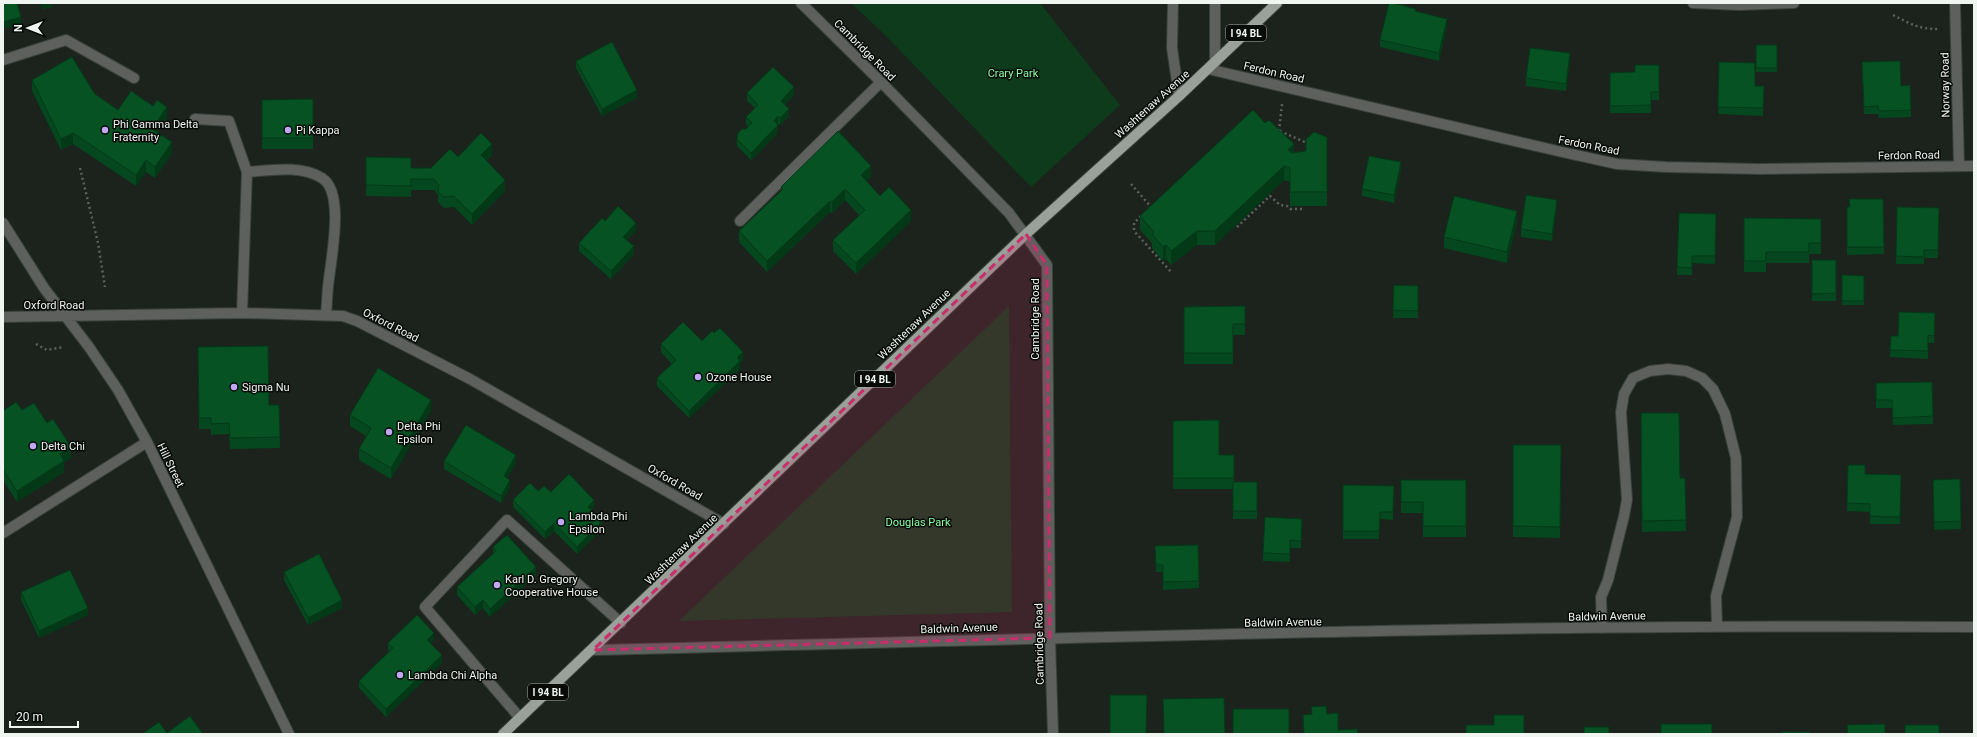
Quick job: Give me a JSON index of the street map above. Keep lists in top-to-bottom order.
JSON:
{
  "streets": {
    "main road": ["I 94 BL", "Washtenaw Avenue"],
    "street": [
      "Cambridge Road",
      "Ferdon Road",
      "Norway Road",
      "Oxford Road",
      "Hill Street",
      "Baldwin Avenue"
    ]
  },
  "crossings": [
    ["Cambridge Road", "Washtenaw Avenue"],
    ["Cambridge Road", "Baldwin Avenue"],
    ["Ferdon Road", "Norway Road"],
    ["Ferdon Road", "Washtenaw Avenue"],
    ["Washtenaw Avenue", "Oxford Road"],
    ["Washtenaw Avenue", "Baldwin Avenue"],
    ["Oxford Road", "Hill Street"]
  ],
  "parks": ["Crary Park", "Douglas Park"],
  "places": [
    "Phi Gamma Delta Fraternity",
    "Pi Kappa",
    "Ozone House",
    "Sigma Nu",
    "Delta Phi Epsilon",
    "Delta Chi",
    "Lambda Phi Epsilon",
    "Karl D. Gregory Cooperative House",
    "Lambda Chi Alpha"
  ],
  "scale_bar": "20 m",
  "north": "left"
}
